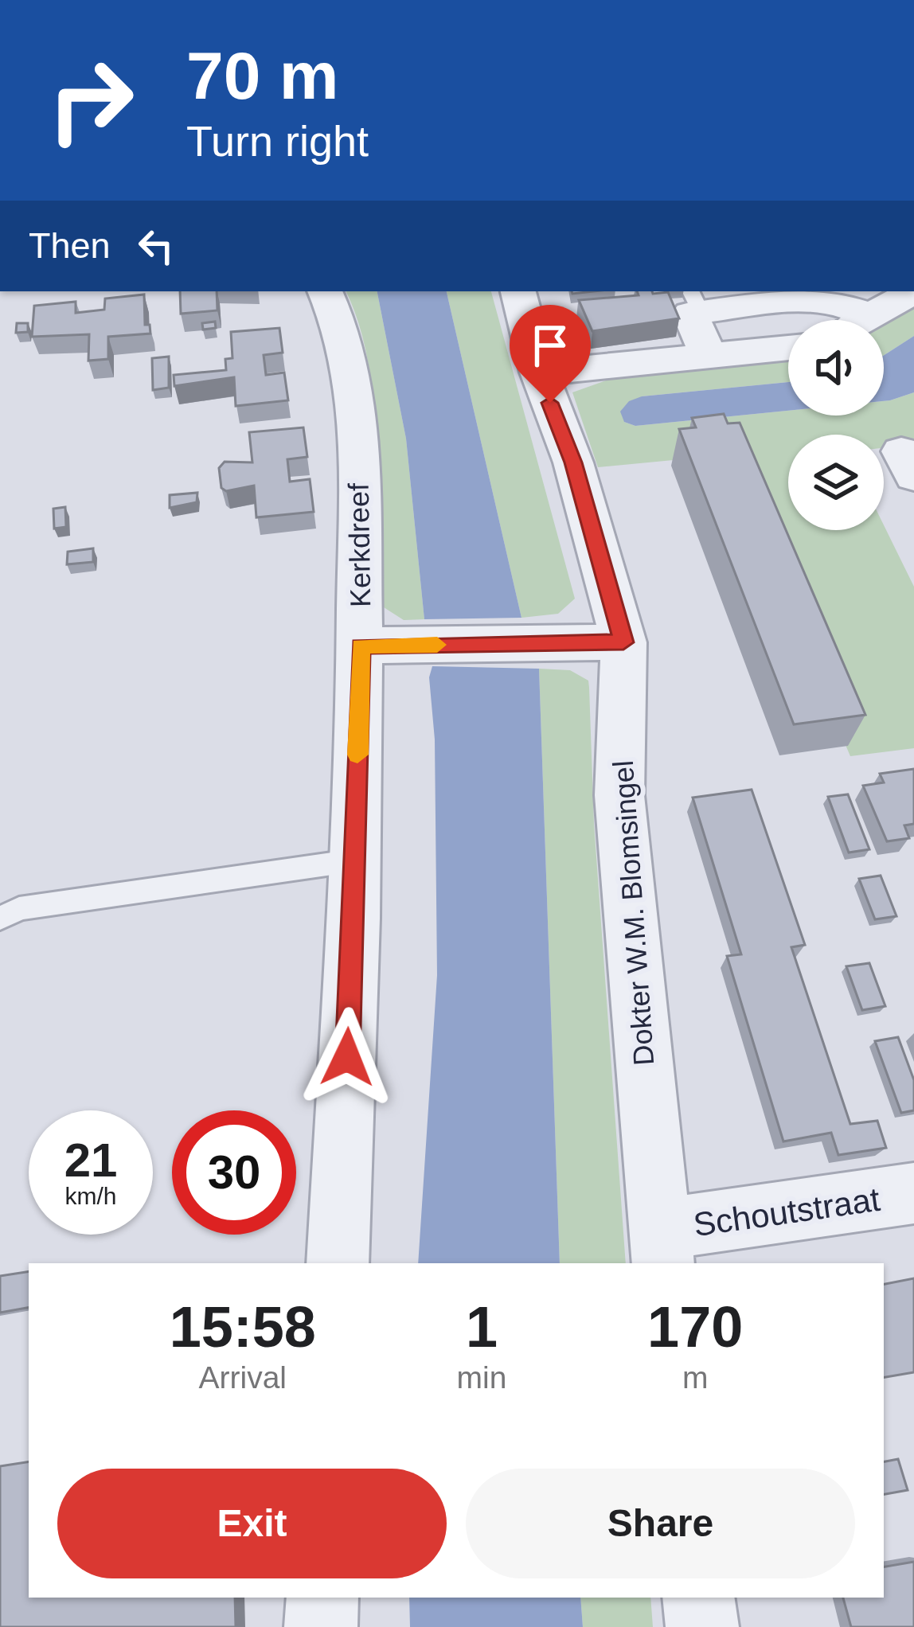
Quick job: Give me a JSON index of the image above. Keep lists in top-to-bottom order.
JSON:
{
  "streets": {
    "street": ["Kerkdreef", "Dokter W.M. Blomsingel", "Schoutstraat"]
  },
  "crossings": [
    ["Dokter W.M. Blomsingel", "Schoutstraat"]
  ],
  "page": {
    "turn": ["70 m", "Turn right"],
    "then": "Then",
    "speed": "21 km/h",
    "limit": "30",
    "eta": [
      "15:58",
      "Arrival",
      "1",
      "min",
      "170",
      "m"
    ],
    "buttons": ["Exit", "Share"]
  }
}
